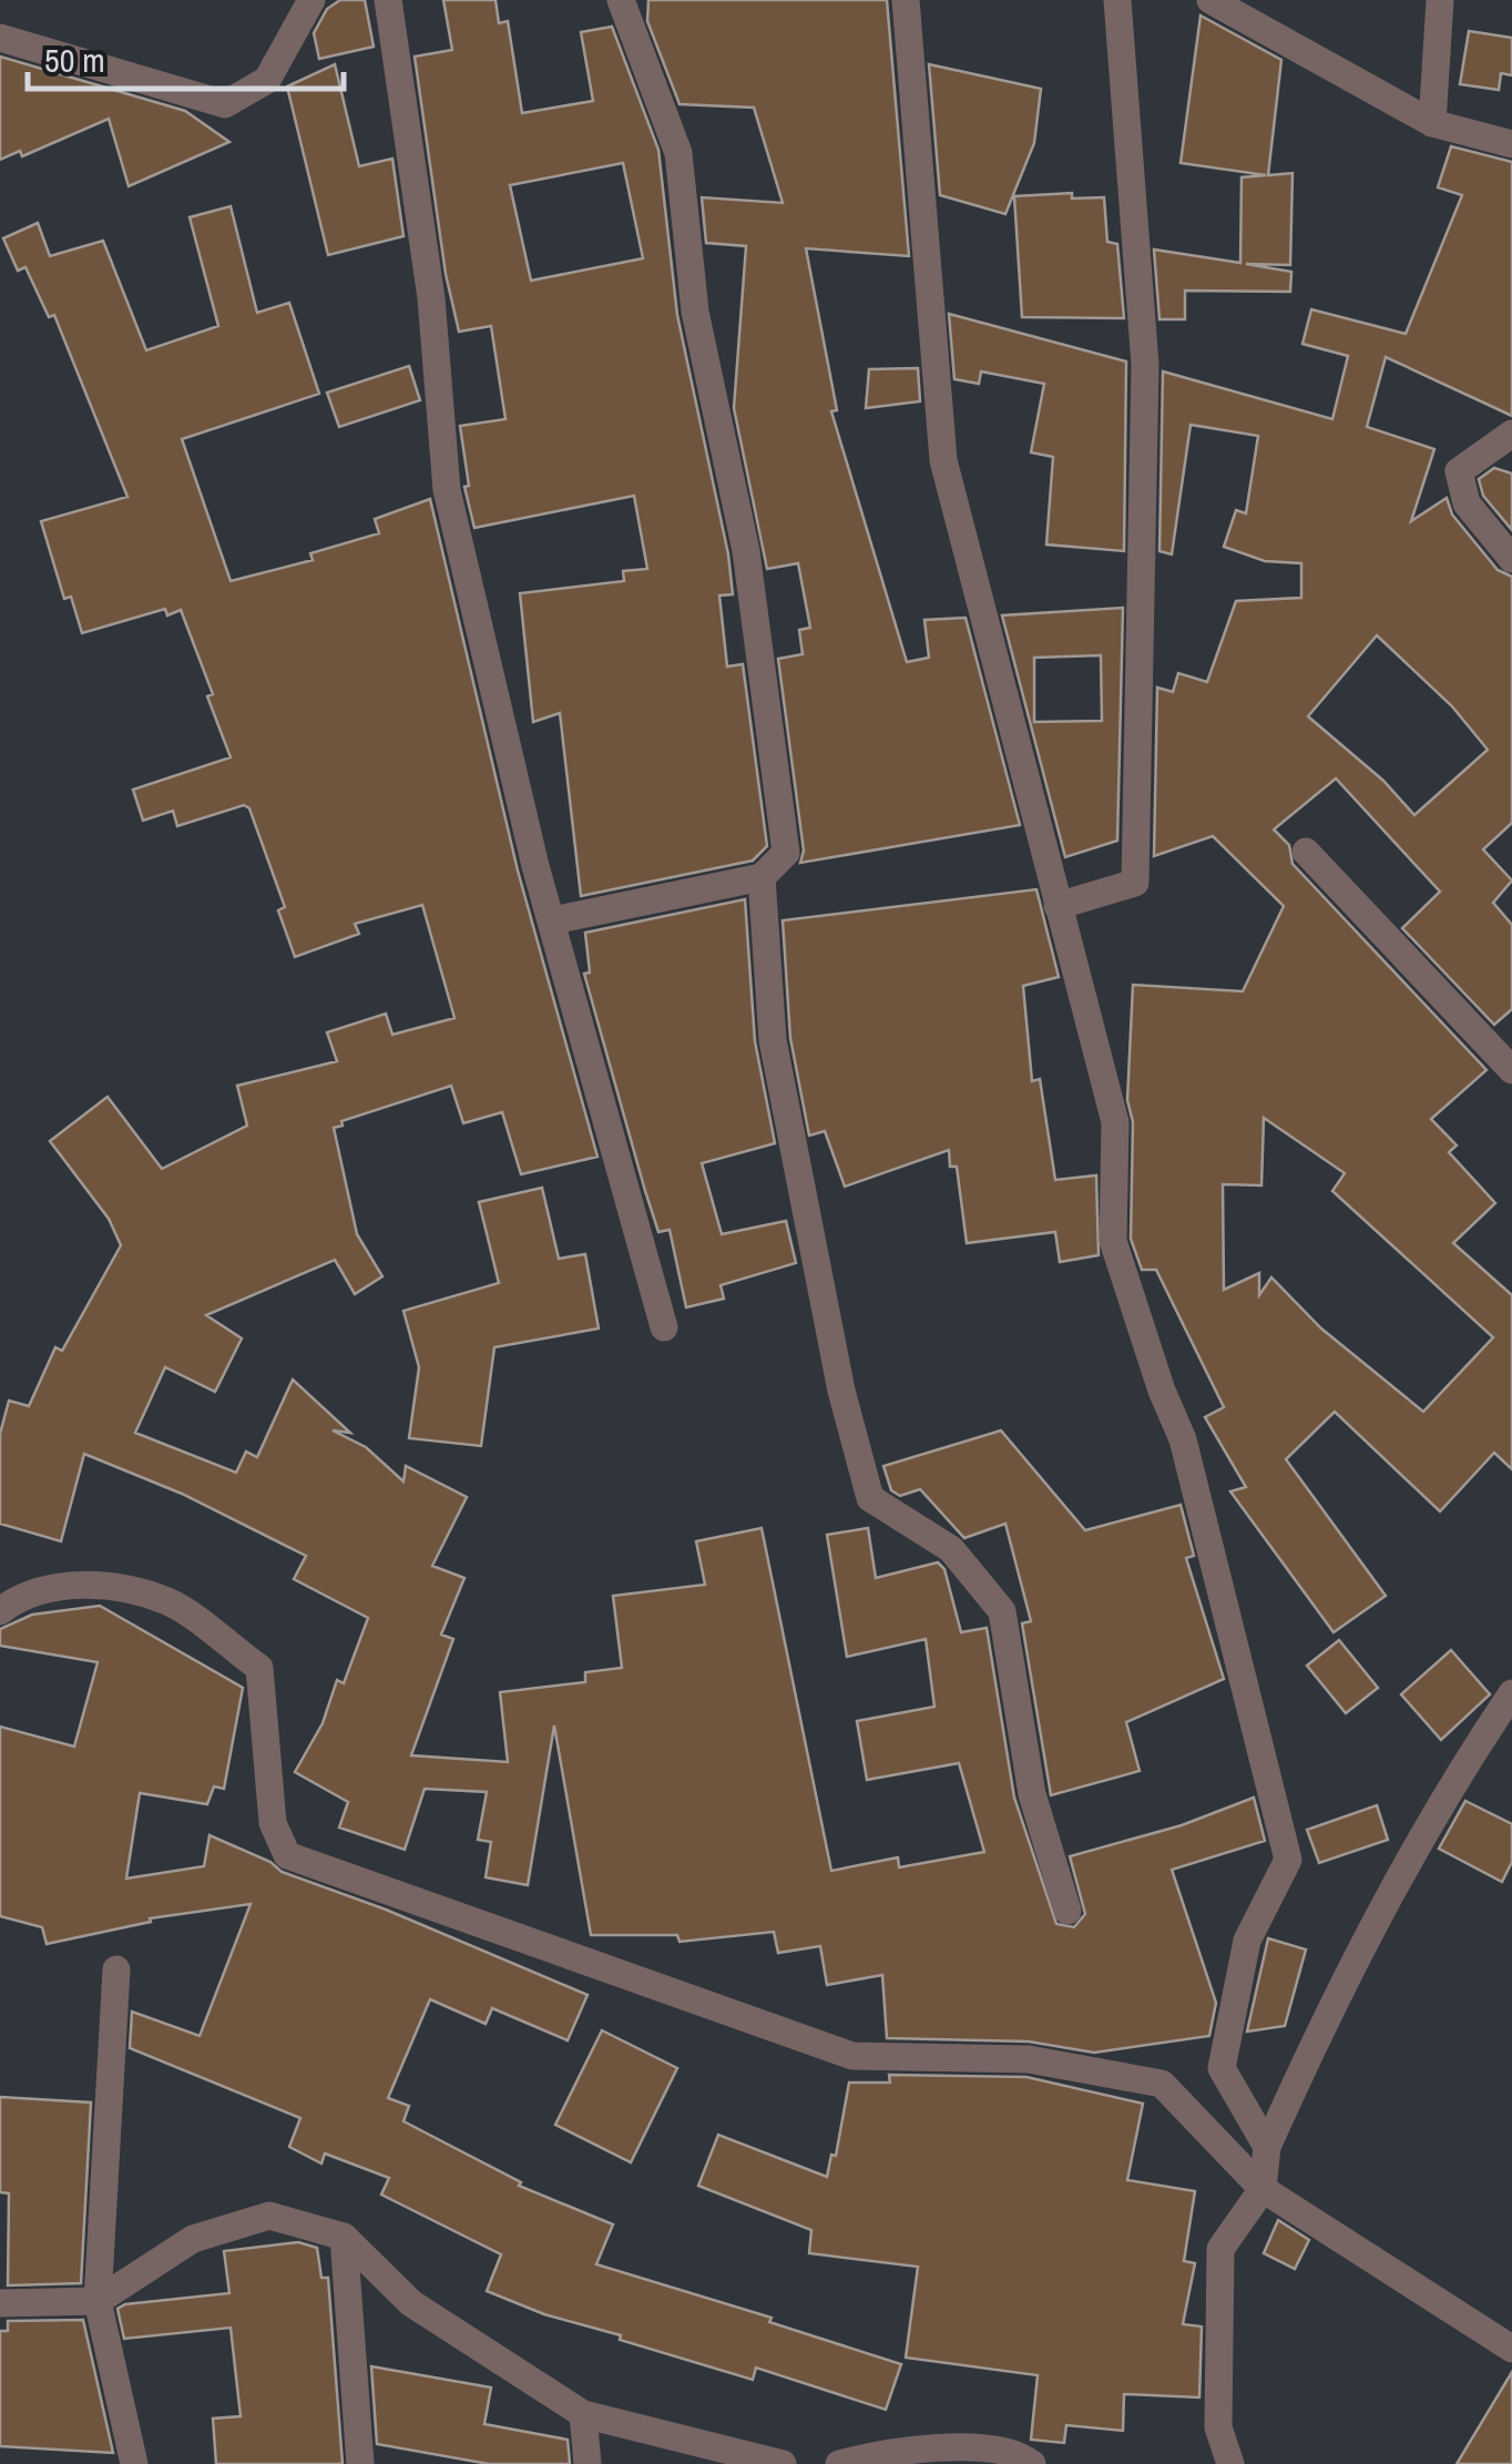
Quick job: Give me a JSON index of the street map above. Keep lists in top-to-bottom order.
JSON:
{
  "scale_bar": "50 m"
}
